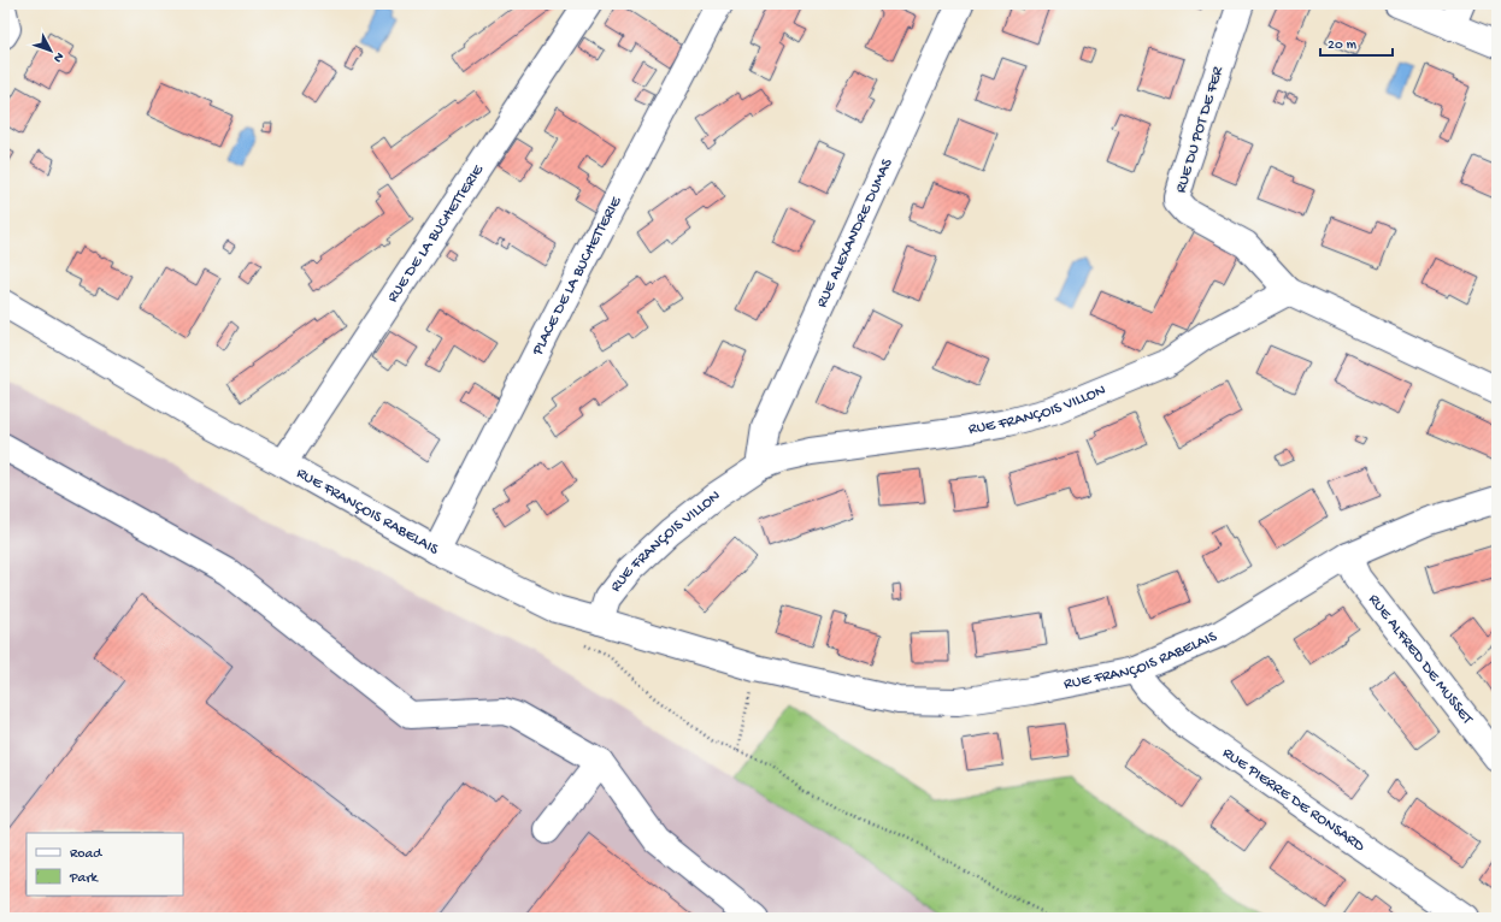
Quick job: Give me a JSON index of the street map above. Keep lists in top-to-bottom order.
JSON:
{
  "streets": {
    "street": [
      "RUE DU POT DE FER",
      "RUE DE LA BUCHETTERIE",
      "RUE ALEXANDRE DUMAS",
      "PLACE DE LA BUCHETTERIE",
      "RUE FRANÇOIS VILLON",
      "RUE FRANÇOIS RABELAIS",
      "RUE ALFRED DE MUSSET",
      "RUE PIERRE DE RONSARD"
    ]
  },
  "crossings": [
    ["RUE DU POT DE FER", "RUE FRANÇOIS VILLON"],
    ["RUE DE LA BUCHETTERIE", "RUE FRANÇOIS RABELAIS"],
    ["RUE ALEXANDRE DUMAS", "RUE FRANÇOIS VILLON"],
    ["PLACE DE LA BUCHETTERIE", "RUE FRANÇOIS RABELAIS"],
    ["RUE FRANÇOIS VILLON", "RUE FRANÇOIS RABELAIS"],
    ["RUE FRANÇOIS RABELAIS", "RUE ALFRED DE MUSSET"],
    ["RUE FRANÇOIS RABELAIS", "RUE PIERRE DE RONSARD"]
  ],
  "legend": ["Road", "Park"],
  "scale_bar": "20 m",
  "north": "bottom right"
}
